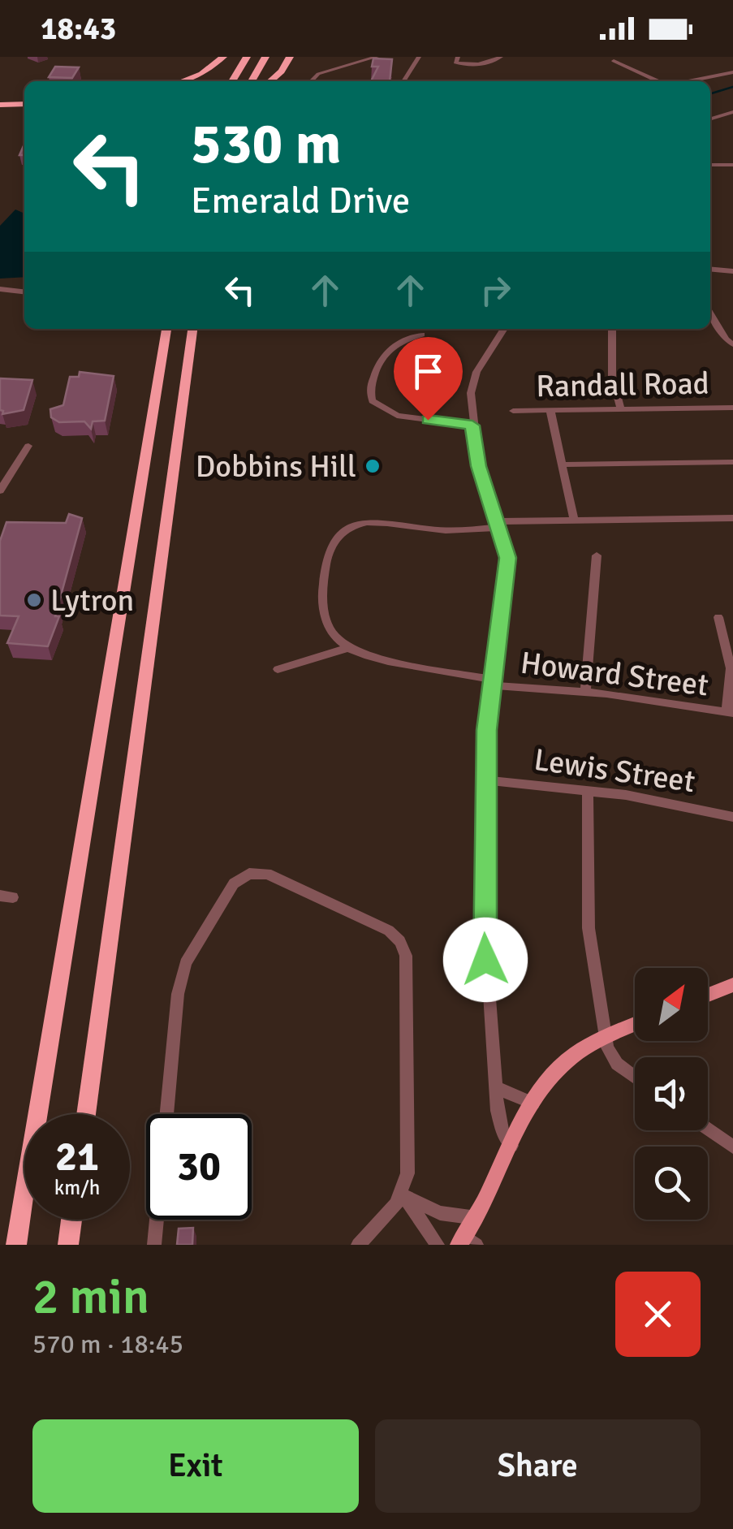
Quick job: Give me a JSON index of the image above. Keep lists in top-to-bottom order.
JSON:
{
  "streets": {
    "street": ["Randall Road", "Howard Street", "Lewis Street"]
  },
  "places": ["Dobbins Hill", "Lytron"],
  "north": "top right",
  "page": {
    "status": "18:43",
    "turn": ["530 m", "Emerald Drive"],
    "speed": "21 km/h",
    "limit": "30",
    "heading": ["2 min", "570 m · 18:45"],
    "buttons": ["Exit", "Share"]
  }
}
